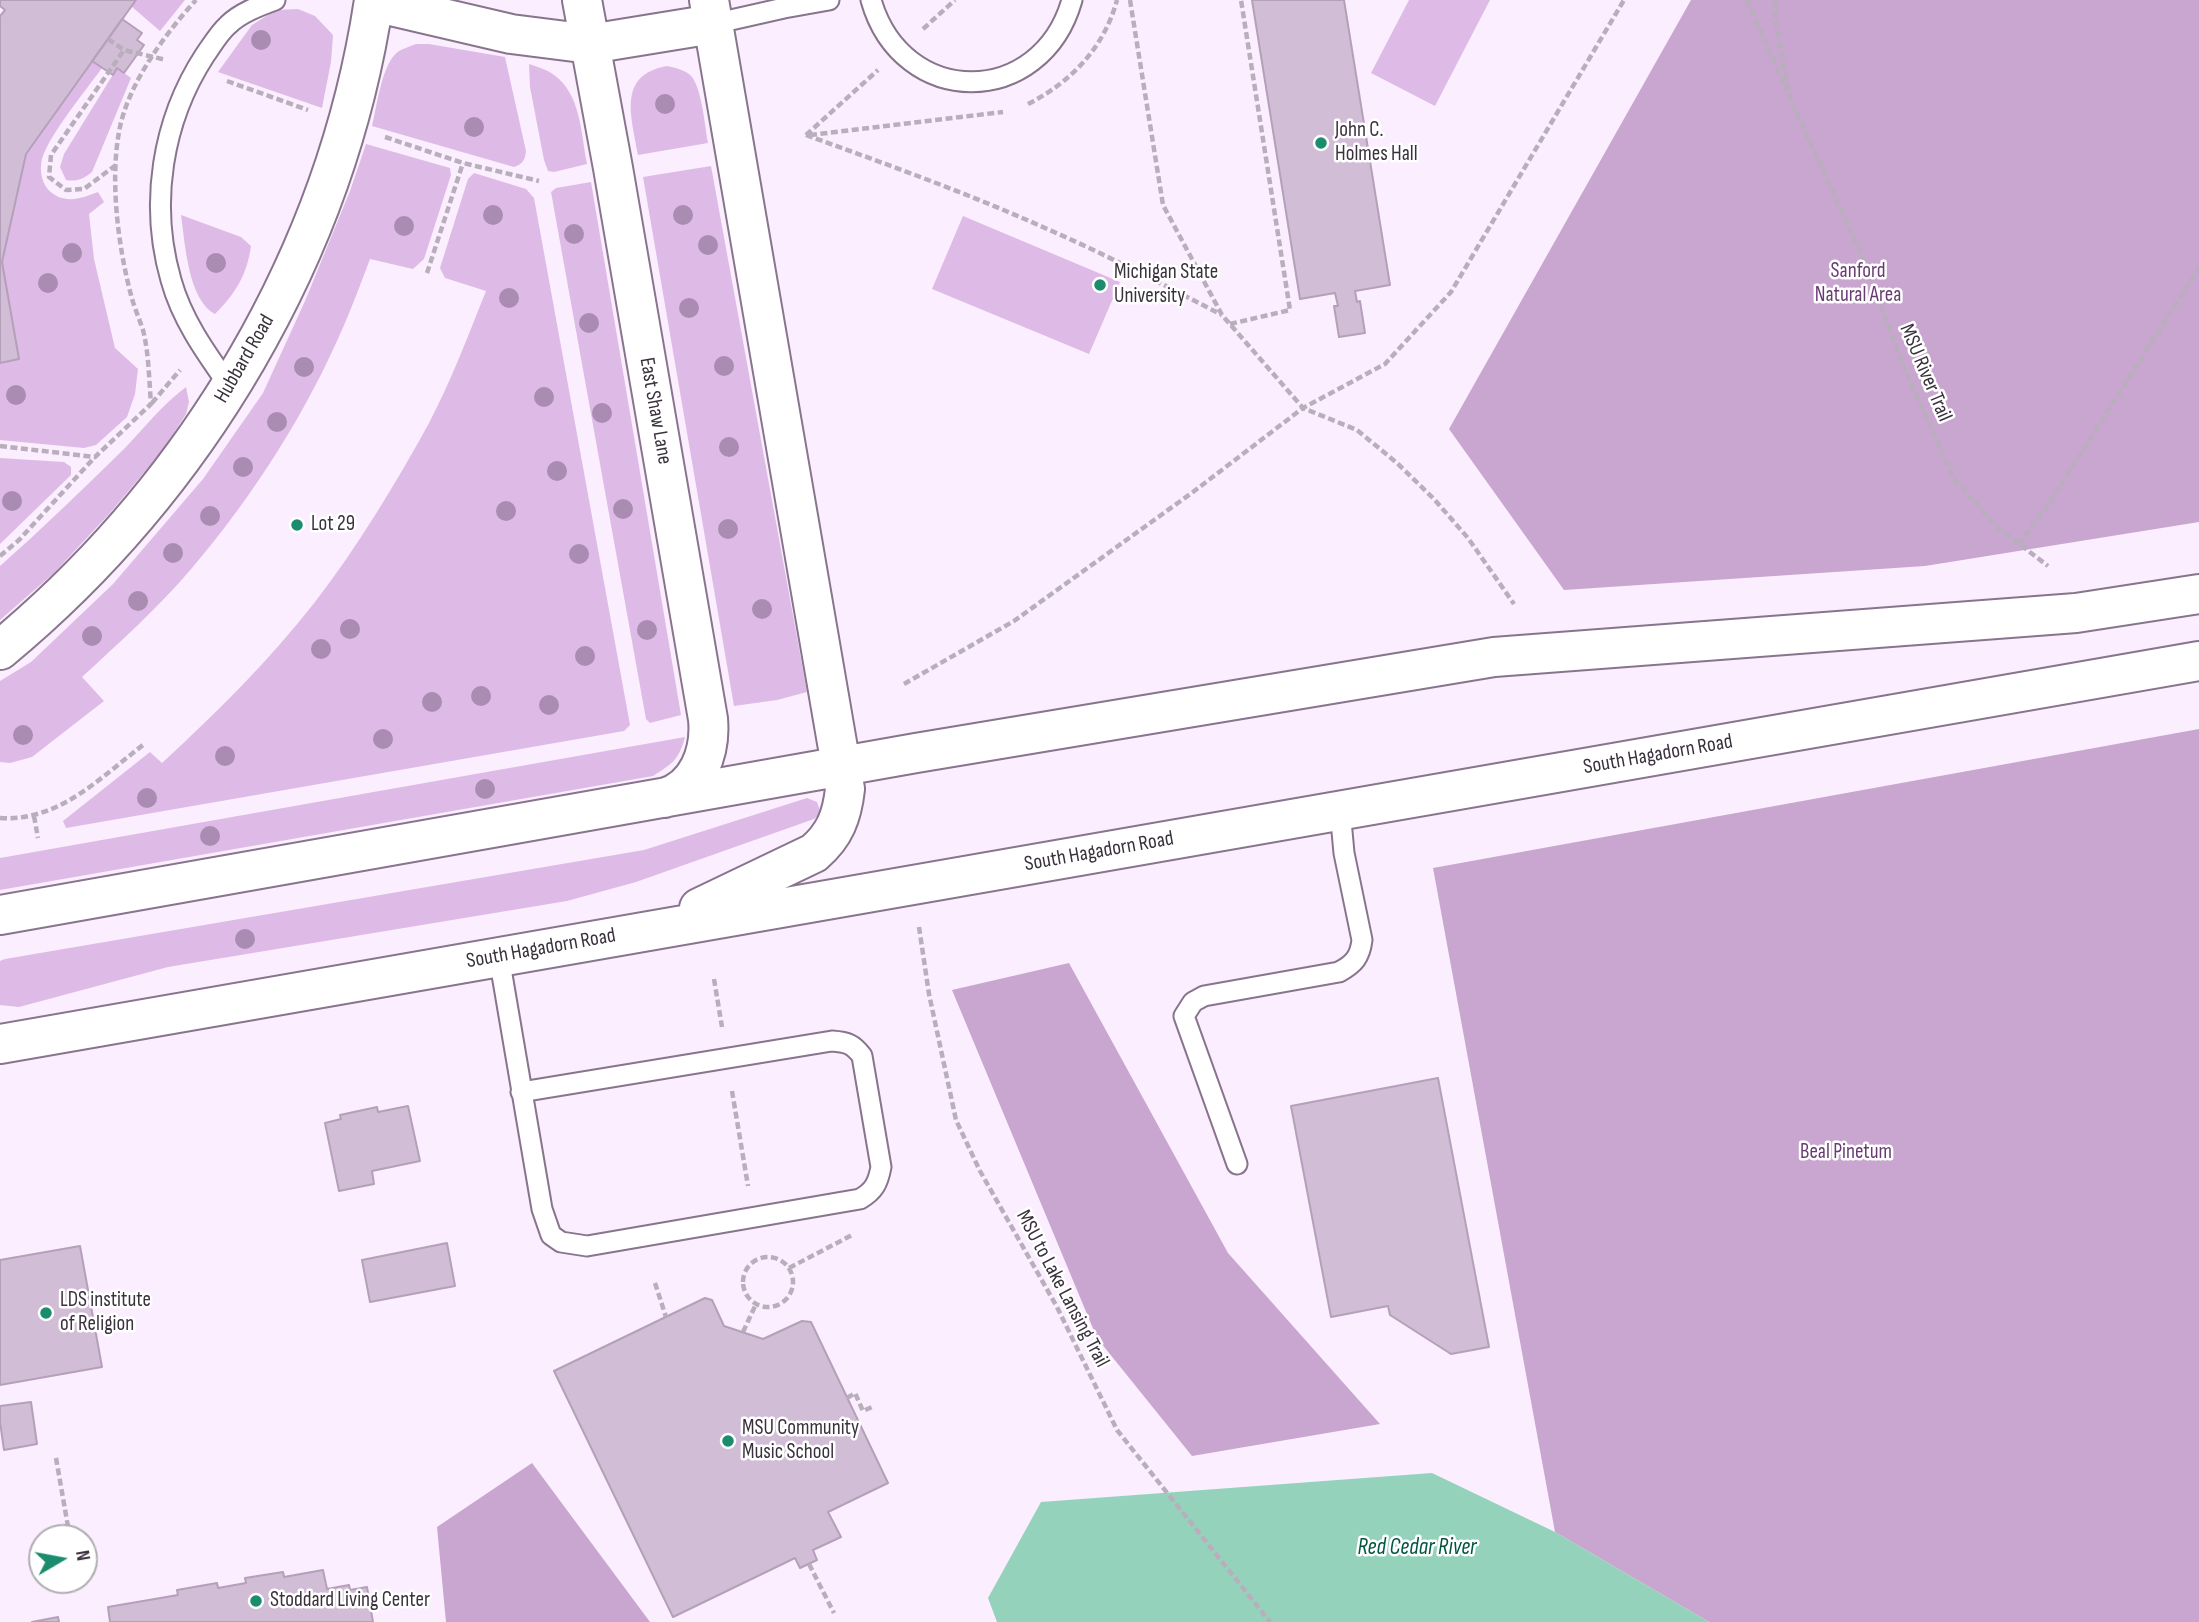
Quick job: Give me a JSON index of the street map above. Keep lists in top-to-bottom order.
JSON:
{
  "streets": {
    "street": ["Hubbard Road", "East Shaw Lane", "South Hagadorn Road"],
    "path": ["MSU River Trail", "MSU to Lake Lansing Trail"]
  },
  "water": ["Red Cedar River"],
  "parks": ["Sanford Natural Area", "Beal Pinetum"],
  "places": [
    "John C. Holmes Hall",
    "Michigan State University",
    "Lot 29",
    "LDS institute of Religion",
    "MSU Community Music School",
    "Stoddard Living Center"
  ],
  "north": "right"
}
